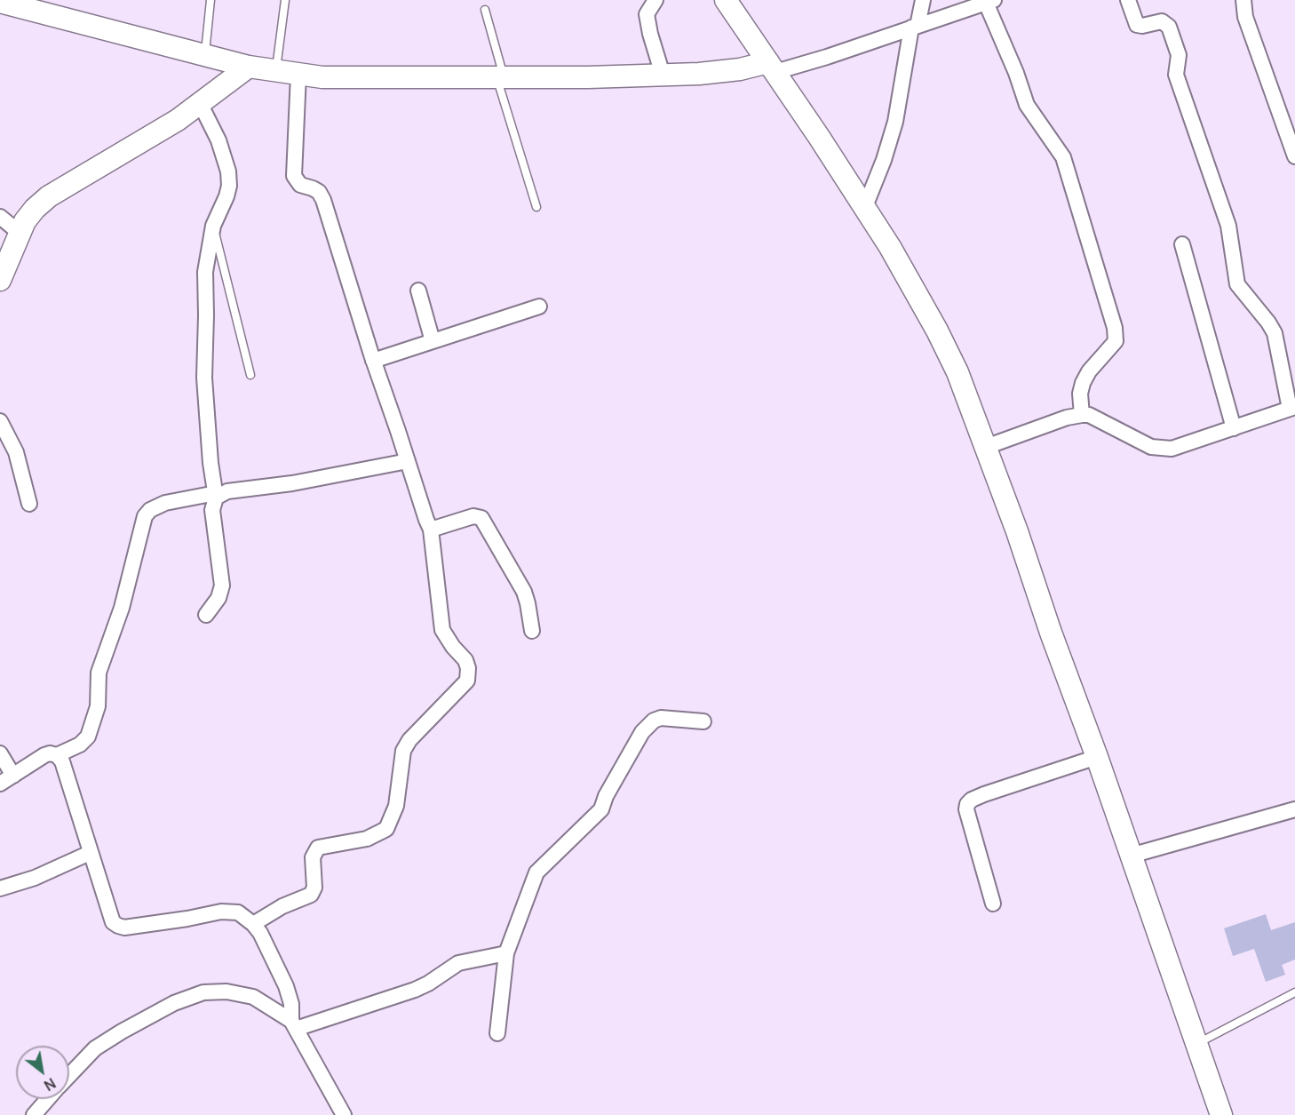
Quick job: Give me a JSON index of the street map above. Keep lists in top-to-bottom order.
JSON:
{
  "north": "bottom right"
}
